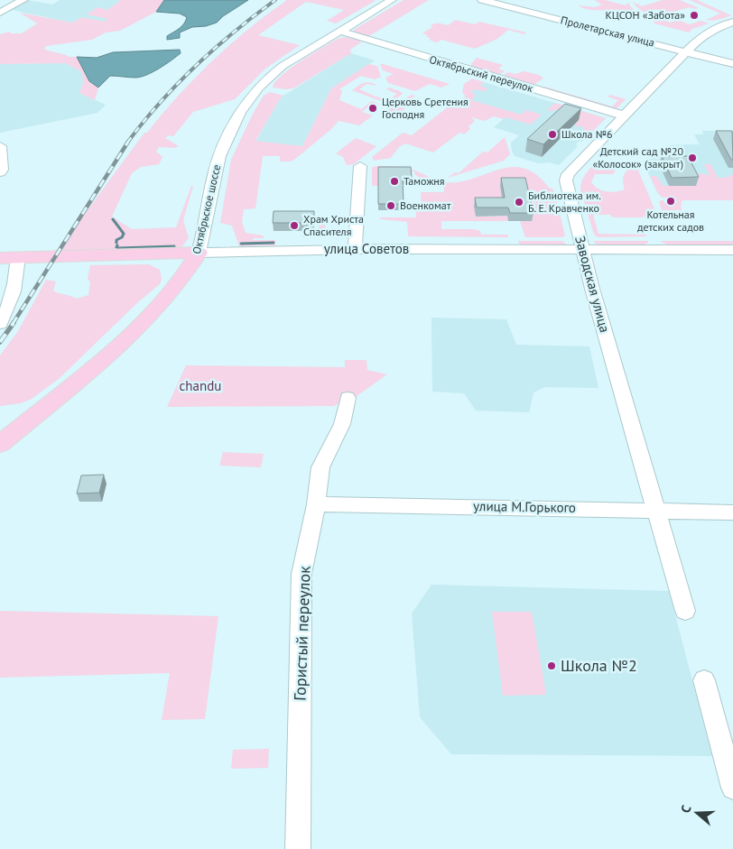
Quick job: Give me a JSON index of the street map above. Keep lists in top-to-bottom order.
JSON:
{
  "streets": {
    "main road": ["Октябрьское шоссе", "улица Советов"],
    "street": [
      "Пролетарская улица",
      "Октябрьский переулок",
      "Заводская улица",
      "улица М.Горького",
      "Гористый переулок"
    ]
  },
  "crossings": [
    ["Пролетарская улица", "Заводская улица"],
    ["Октябрьский переулок", "Октябрьское шоссе"],
    ["Октябрьский переулок", "Заводская улица"],
    ["Октябрьское шоссе", "улица Советов"],
    ["улица Советов", "Заводская улица"],
    ["Заводская улица", "улица М.Горького"],
    ["улица М.Горького", "Гористый переулок"]
  ],
  "parks": ["chandu"],
  "places": [
    "КЦСОН «Забота»",
    "Церковь Сретения Господня",
    "Школа №6",
    "Детский сад №20 «Колосок» (закрыт)",
    "Таможня",
    "Котельная детских садов",
    "Библиотека им. Б. Е. Кравченко",
    "Военкомат",
    "Храм Христа Спасителя",
    "Школа №2"
  ],
  "north": "left"
}
